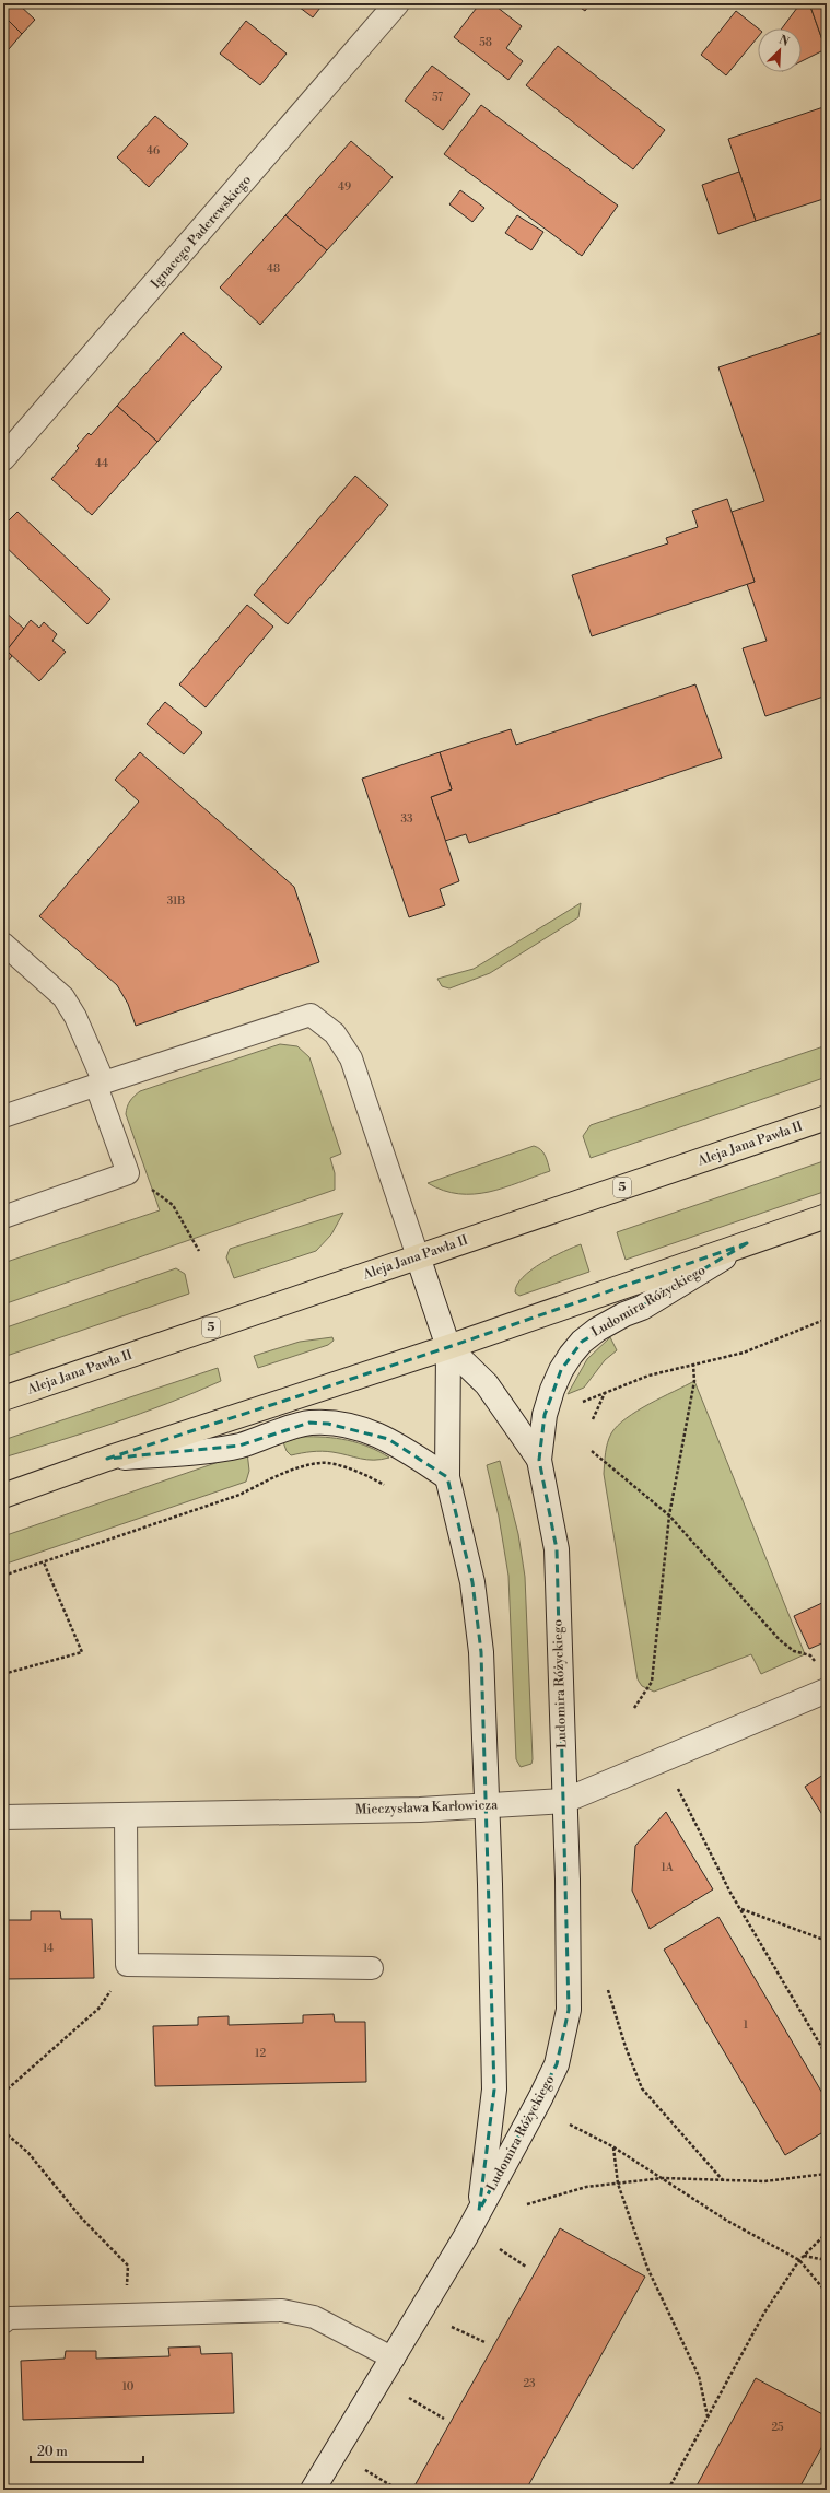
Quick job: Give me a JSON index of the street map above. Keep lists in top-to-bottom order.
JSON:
{
  "streets": {
    "main road": ["Aleja Jana Pawła II", "5"],
    "street": ["Ignacego Paderewskiego", "Ludomira Różyckiego", "Mieczysława Karłowicza"]
  },
  "crossings": [
    ["Ludomira Różyckiego", "Mieczysława Karłowicza"]
  ],
  "house_numbers": [
    "58",
    "57",
    "46",
    "49",
    "48",
    "44",
    "33",
    "31B",
    "1A",
    "14",
    "1",
    "12",
    "23",
    "10",
    "25"
  ],
  "scale_bar": "20 m",
  "north": "top right"
}
